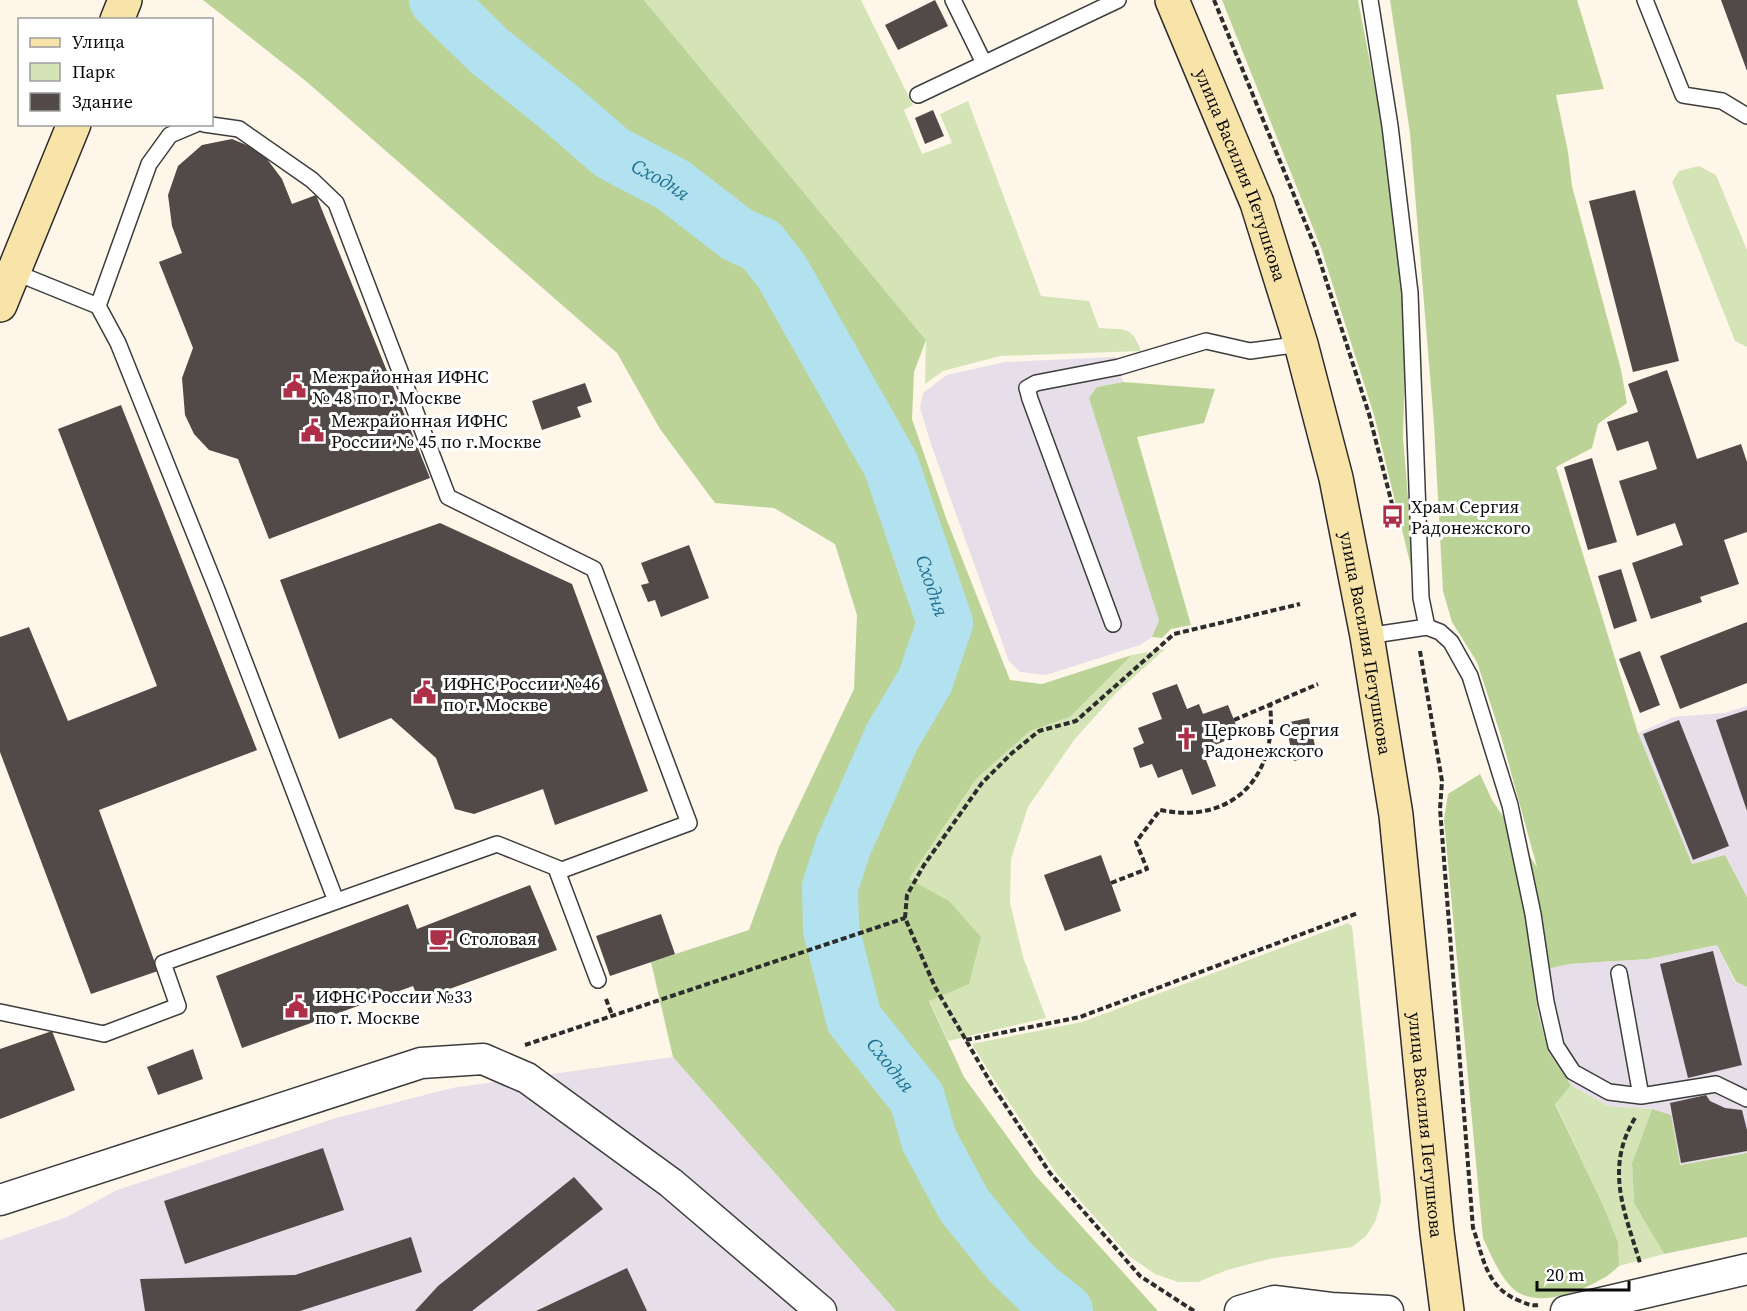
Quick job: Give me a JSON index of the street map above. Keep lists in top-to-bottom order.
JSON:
{
  "streets": {
    "main road": ["улица Василия Петушкова"]
  },
  "water": ["Сходня"],
  "places": {
    "public building": [
      "Межрайонная ИФНС № 48 по г. Москве",
      "Межрайонная ИФНС России № 45 по г.Москве",
      "ИФНС России №46 по г. Москве",
      "ИФНС России №33 по г. Москве"
    ],
    "bus stop": ["Храм Сергия Радонежского"],
    "church": ["Церковь Сергия Радонежского"],
    "cafe": ["Столовая"]
  },
  "legend": ["Улица", "Парк", "Здание"],
  "scale_bar": "20 m"
}
